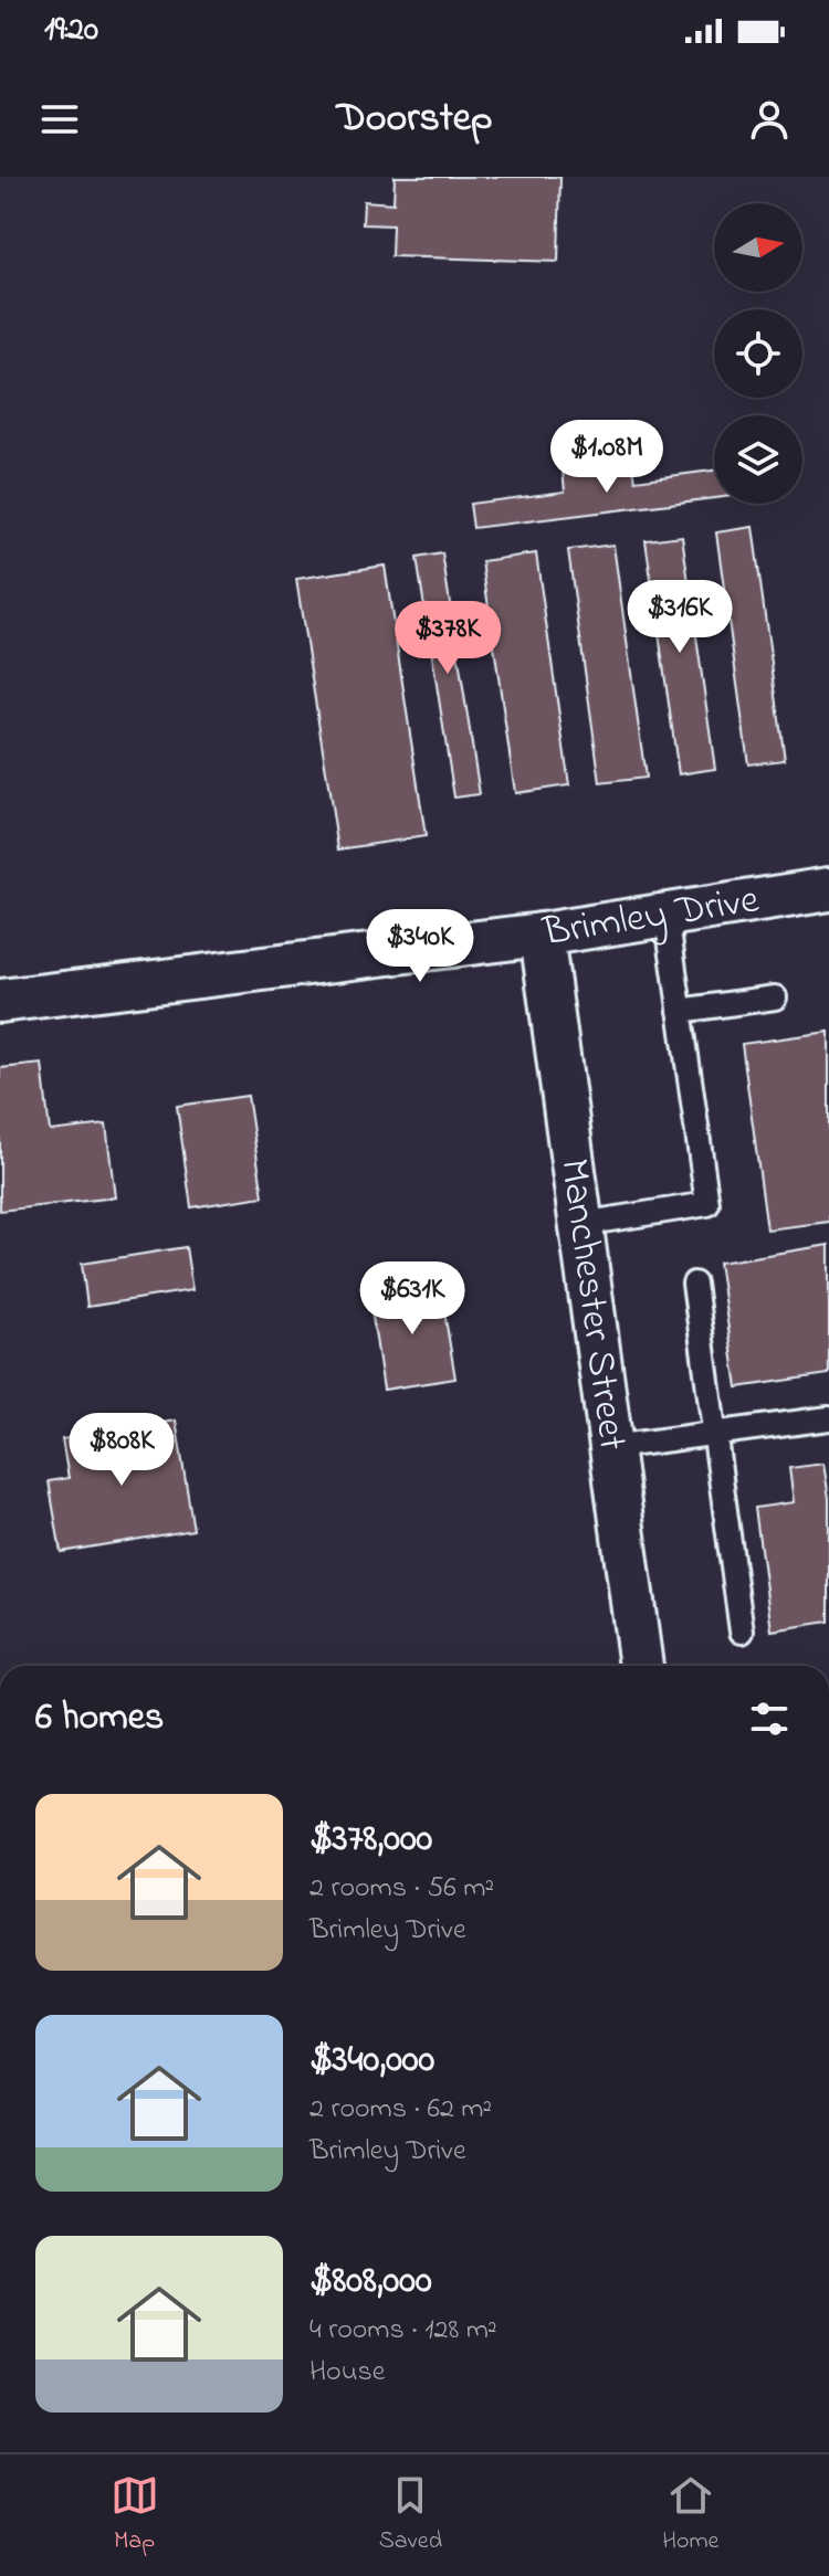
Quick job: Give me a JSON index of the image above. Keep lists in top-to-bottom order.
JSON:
{
  "streets": {
    "street": ["Brimley Drive", "Manchester Street"]
  },
  "crossings": [
    ["Brimley Drive", "Manchester Street"]
  ],
  "north": "right",
  "page": {
    "status": "19:20",
    "header": "Doorstep",
    "price": [
      "$1.08M",
      "$316K",
      "$378K",
      "$340K",
      "$631K",
      "$808K"
    ],
    "heading": "6 homes",
    "list": [
      {
        "name": "$378,000",
        "note": "2 rooms · 56 m² · Brimley Drive"
      },
      {
        "name": "$340,000",
        "note": "2 rooms · 62 m² · Brimley Drive"
      },
      {
        "name": "$808,000",
        "note": "4 rooms · 128 m² · House"
      }
    ],
    "tabs": ["Map", "Saved", "Home"]
  }
}
